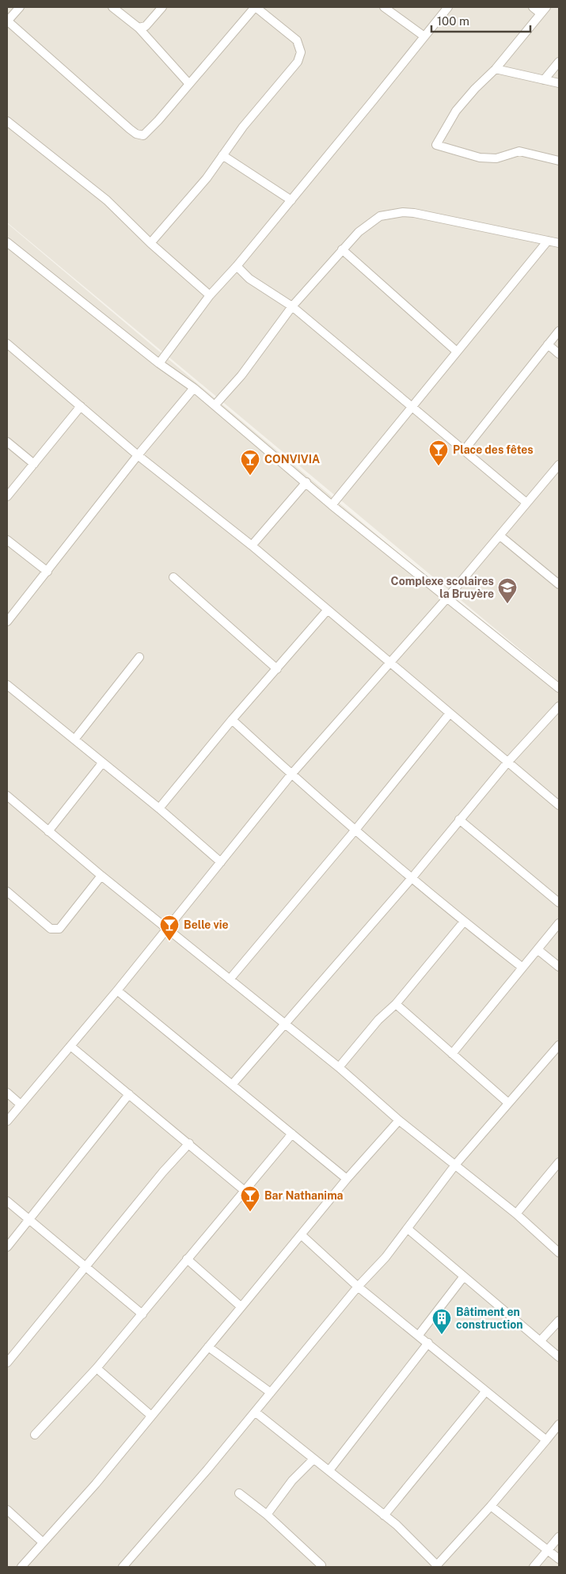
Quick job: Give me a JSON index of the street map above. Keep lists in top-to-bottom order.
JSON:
{
  "places": {
    "bar": [
      "Place des fêtes",
      "CONVIVIA",
      "Belle vie",
      "Bar Nathanima"
    ],
    "school or university": ["Complexe scolaires la Bruyère"],
    "building": ["Bâtiment en construction"]
  },
  "scale_bar": "100 m"
}
